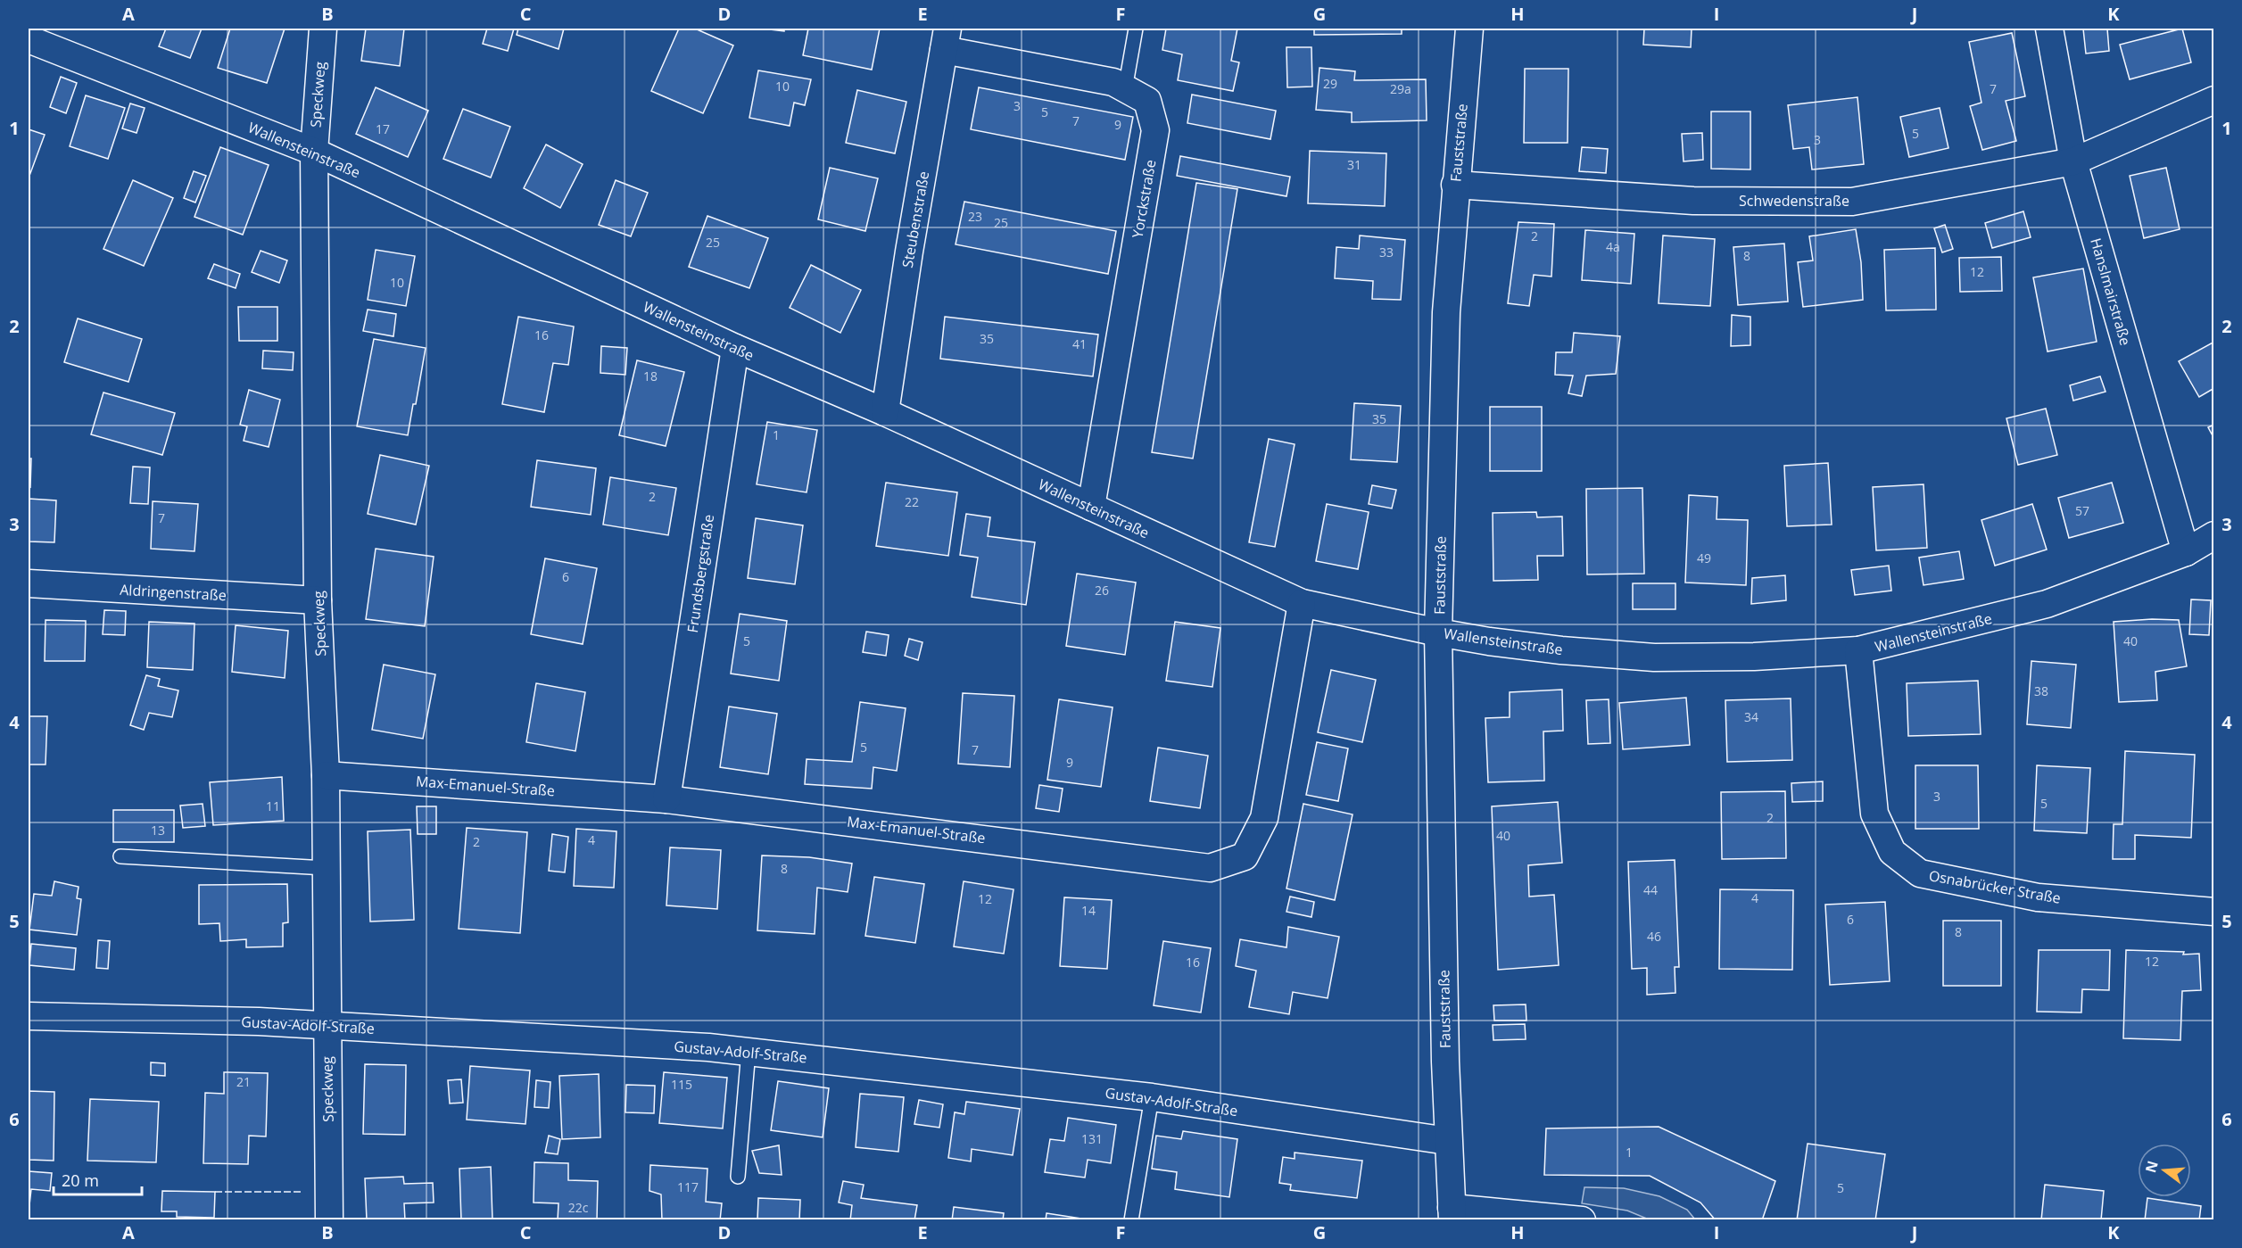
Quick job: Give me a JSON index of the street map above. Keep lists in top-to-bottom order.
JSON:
{
  "streets": {
    "street": [
      "Speckweg",
      "Fauststraße",
      "Wallensteinstraße",
      "Yorckstraße",
      "Schwedenstraße",
      "Steubenstraße",
      "Hanslmairstraße",
      "Frundsbergstraße",
      "Aldringenstraße",
      "Max-Emanuel-Straße",
      "Osnabrücker Straße",
      "Gustav-Adolf-Straße"
    ]
  },
  "crossings": [
    ["Speckweg", "Wallensteinstraße"],
    ["Speckweg", "Aldringenstraße"],
    ["Speckweg", "Max-Emanuel-Straße"],
    ["Speckweg", "Gustav-Adolf-Straße"],
    ["Fauststraße", "Wallensteinstraße"],
    ["Fauststraße", "Schwedenstraße"],
    ["Fauststraße", "Gustav-Adolf-Straße"],
    ["Wallensteinstraße", "Yorckstraße"],
    ["Wallensteinstraße", "Steubenstraße"],
    ["Wallensteinstraße", "Hanslmairstraße"],
    ["Wallensteinstraße", "Frundsbergstraße"],
    ["Wallensteinstraße", "Max-Emanuel-Straße"],
    ["Wallensteinstraße", "Osnabrücker Straße"],
    ["Yorckstraße", "Steubenstraße"],
    ["Schwedenstraße", "Hanslmairstraße"],
    ["Frundsbergstraße", "Max-Emanuel-Straße"]
  ],
  "house_numbers": [
    "29",
    "10",
    "29a",
    "7",
    "3",
    "5",
    "7",
    "9",
    "17",
    "5",
    "3",
    "31",
    "23",
    "25",
    "2",
    "25",
    "4a",
    "33",
    "8",
    "12",
    "10",
    "16",
    "35",
    "41",
    "18",
    "35",
    "1",
    "2",
    "22",
    "57",
    "7",
    "49",
    "6",
    "26",
    "5",
    "40",
    "38",
    "34",
    "5",
    "7",
    "9",
    "3",
    "5",
    "11",
    "2",
    "13",
    "40",
    "4",
    "2",
    "8",
    "44",
    "4",
    "12",
    "14",
    "6",
    "8",
    "46",
    "12",
    "16",
    "21",
    "115",
    "131",
    "1",
    "117",
    "5",
    "22c"
  ],
  "scale_bar": "20 m",
  "north": "left",
  "grid": {
    "columns": [
      "A",
      "B",
      "C",
      "D",
      "E",
      "F",
      "G",
      "H",
      "I",
      "J",
      "K"
    ],
    "rows": [
      "1",
      "2",
      "3",
      "4",
      "5",
      "6"
    ]
  }
}
